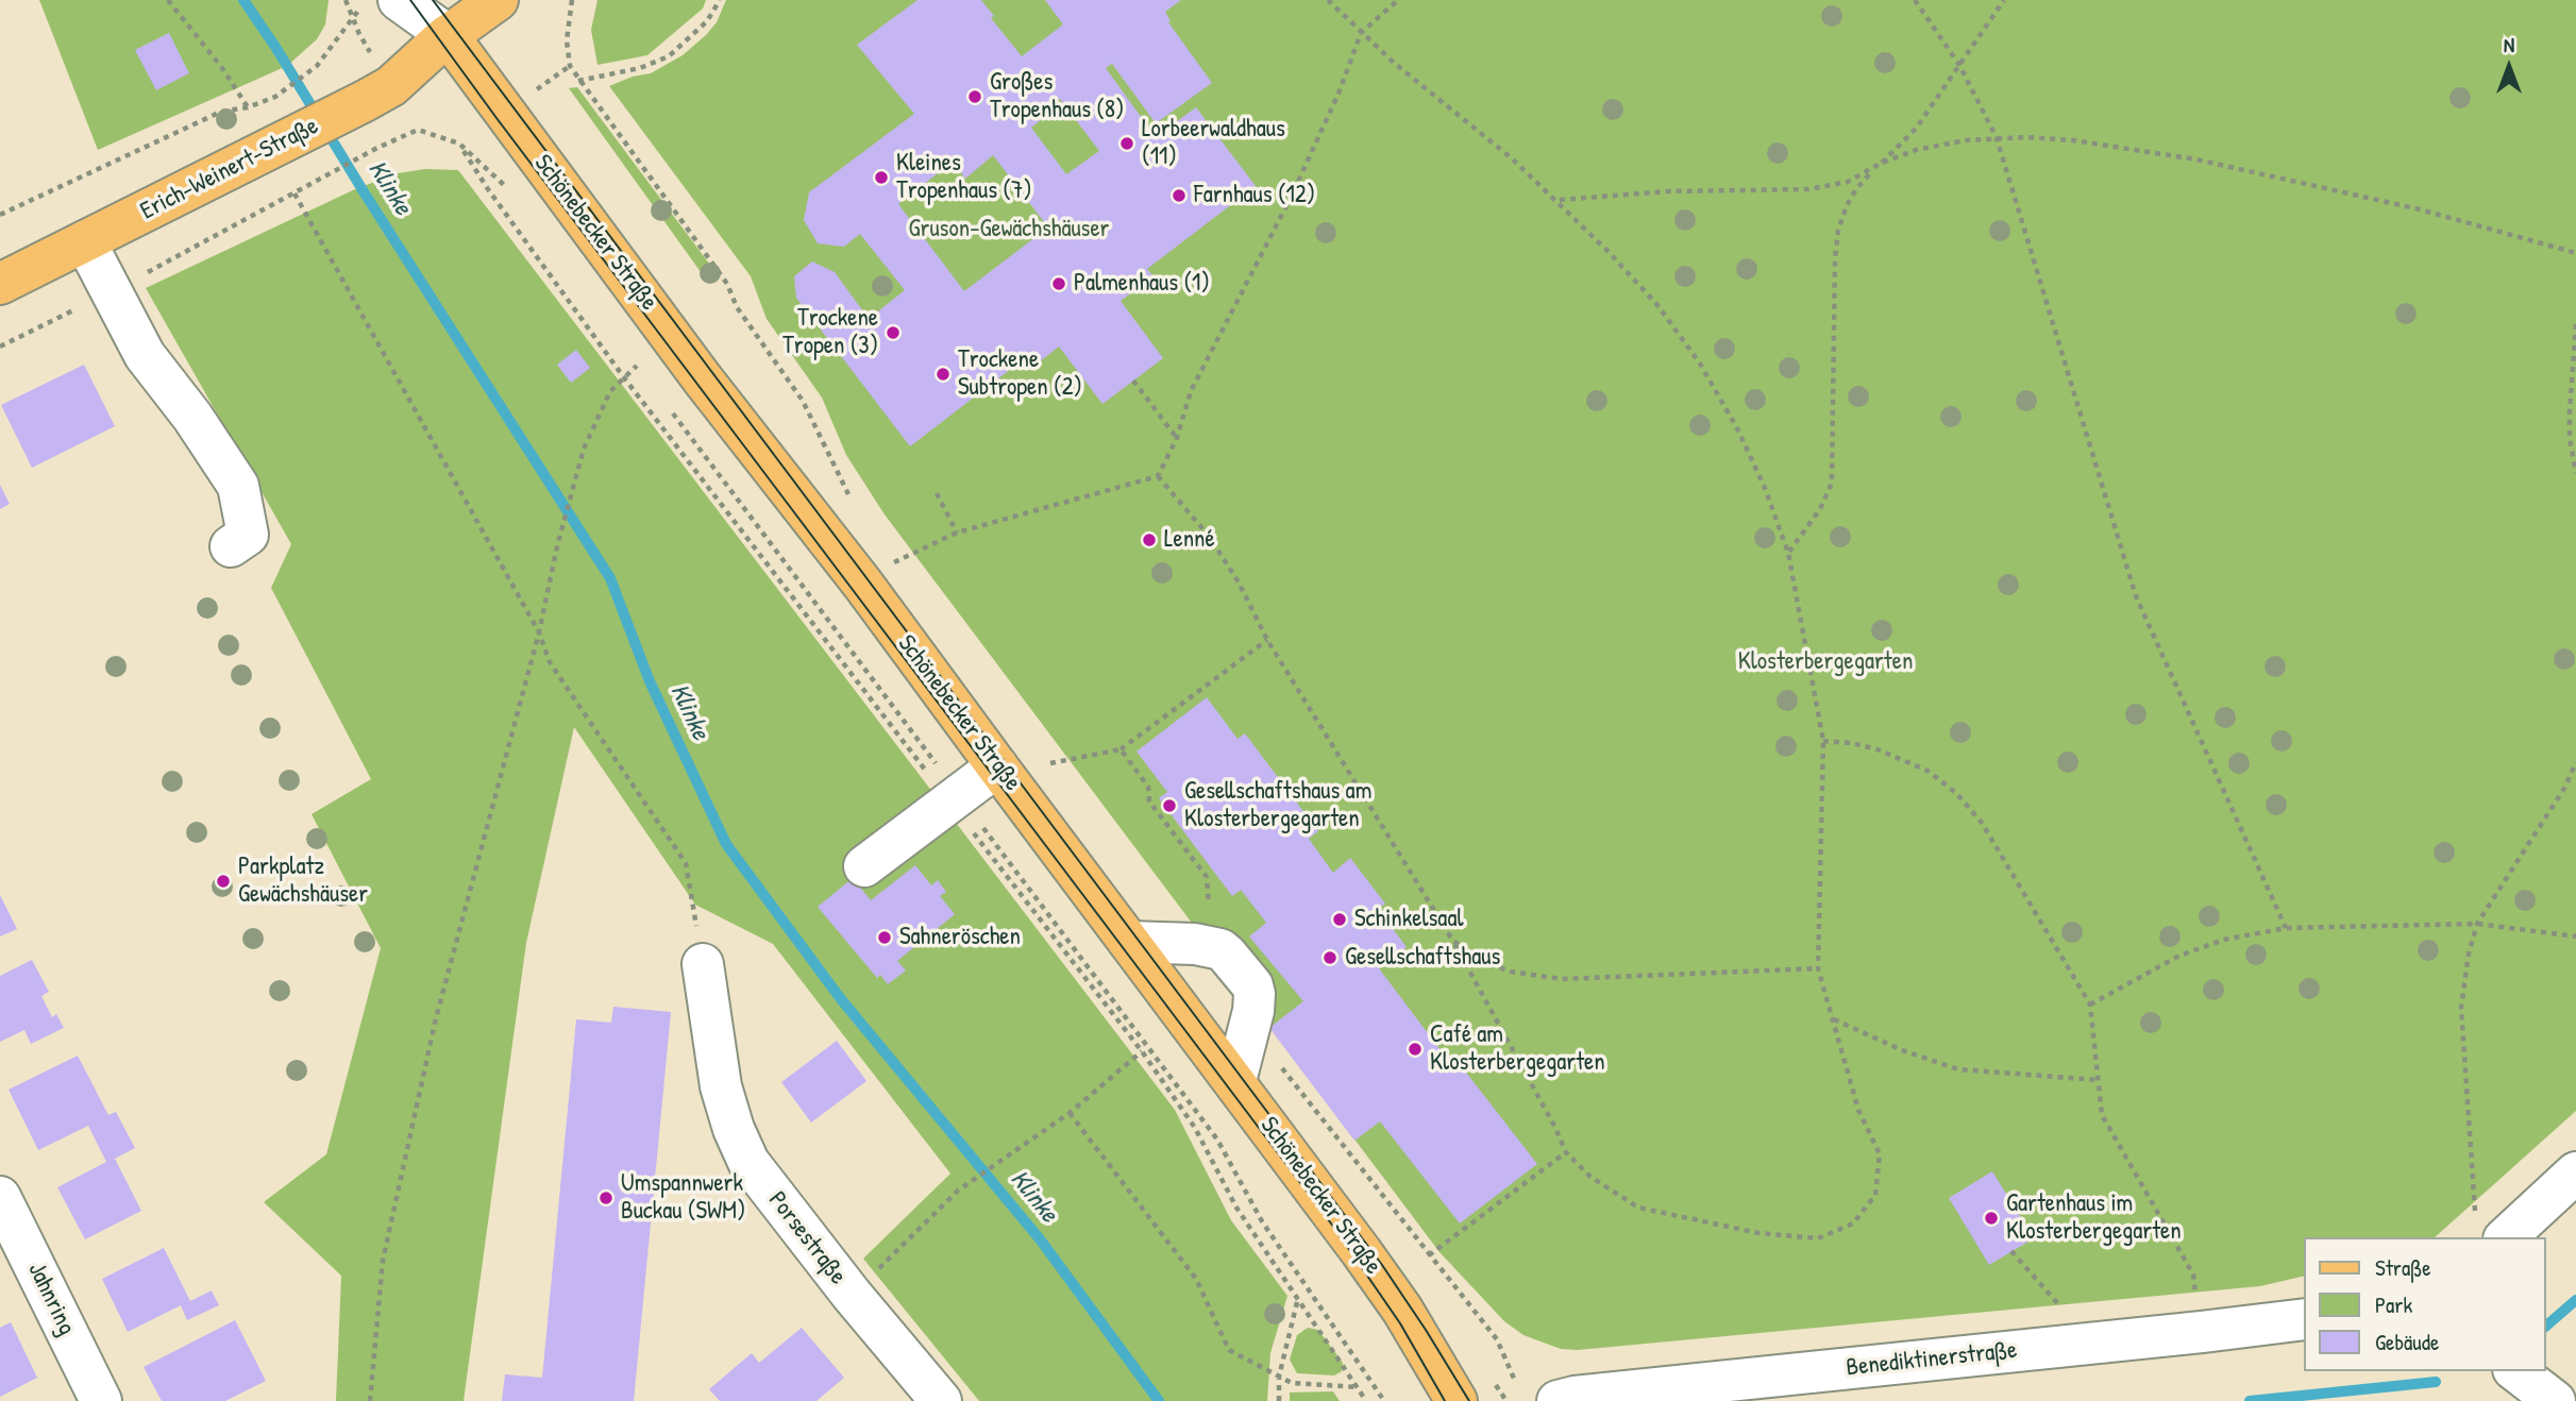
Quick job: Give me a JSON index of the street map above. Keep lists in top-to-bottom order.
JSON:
{
  "streets": {
    "main road": ["Erich-Weinert-Straße", "Schönebecker Straße"],
    "street": ["Porsestraße", "Jahnring", "Benediktinerstraße"]
  },
  "crossings": [
    ["Erich-Weinert-Straße", "Schönebecker Straße"]
  ],
  "water": ["Klinke"],
  "parks": ["Gruson-Gewächshäuser", "Klosterbergegarten"],
  "places": [
    "Großes Tropenhaus (8)",
    "Lorbeerwaldhaus (11)",
    "Kleines Tropenhaus (7)",
    "Farnhaus (12)",
    "Palmenhaus (1)",
    "Trockene Tropen (3)",
    "Trockene Subtropen (2)",
    "Lenné",
    "Gesellschaftshaus am Klosterbergegarten",
    "Parkplatz Gewächshäuser",
    "Schinkelsaal",
    "Sahneröschen",
    "Gesellschaftshaus",
    "Café am Klosterbergegarten",
    "Umspannwerk Buckau (SWM)",
    "Gartenhaus im Klosterbergegarten"
  ],
  "legend": ["Straße", "Park", "Gebäude"],
  "north": "top"
}
